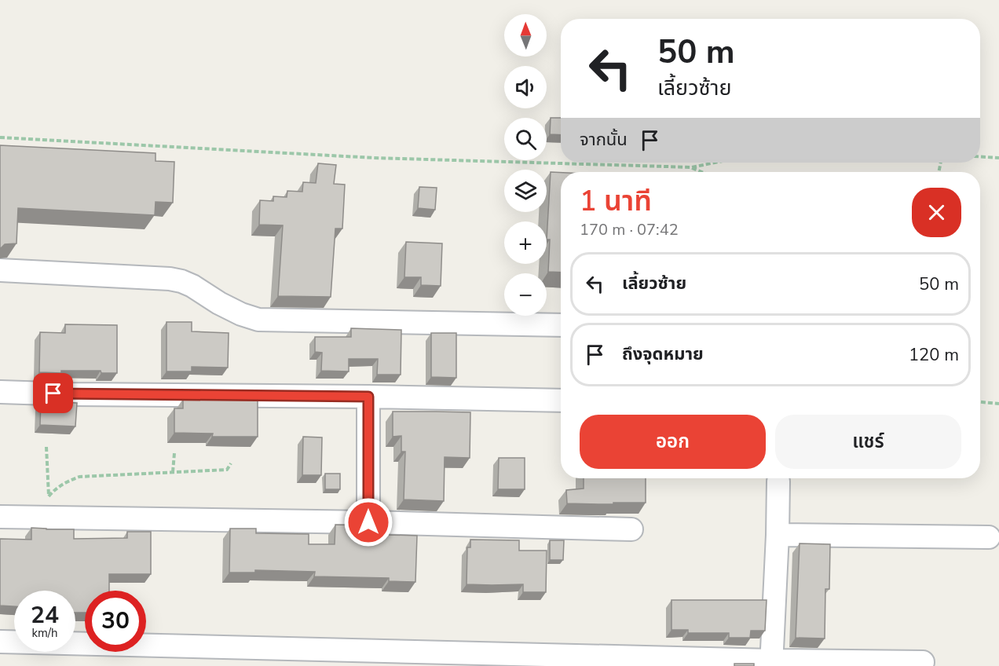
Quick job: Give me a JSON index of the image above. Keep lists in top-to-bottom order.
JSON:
{
  "north": "top",
  "page": {
    "map_buttons": ["+", "−"],
    "turn": ["50 m", "เลี้ยวซ้าย"],
    "then": "จากนั้น",
    "heading": ["1 นาที", "170 m · 07:42"],
    "list": [
      {
        "name": "เลี้ยวซ้าย",
        "value": "50 m"
      },
      {
        "name": "ถึงจุดหมาย",
        "value": "120 m"
      }
    ],
    "buttons": ["ออก", "แชร์"],
    "speed": "24 km/h",
    "limit": "30"
  }
}
